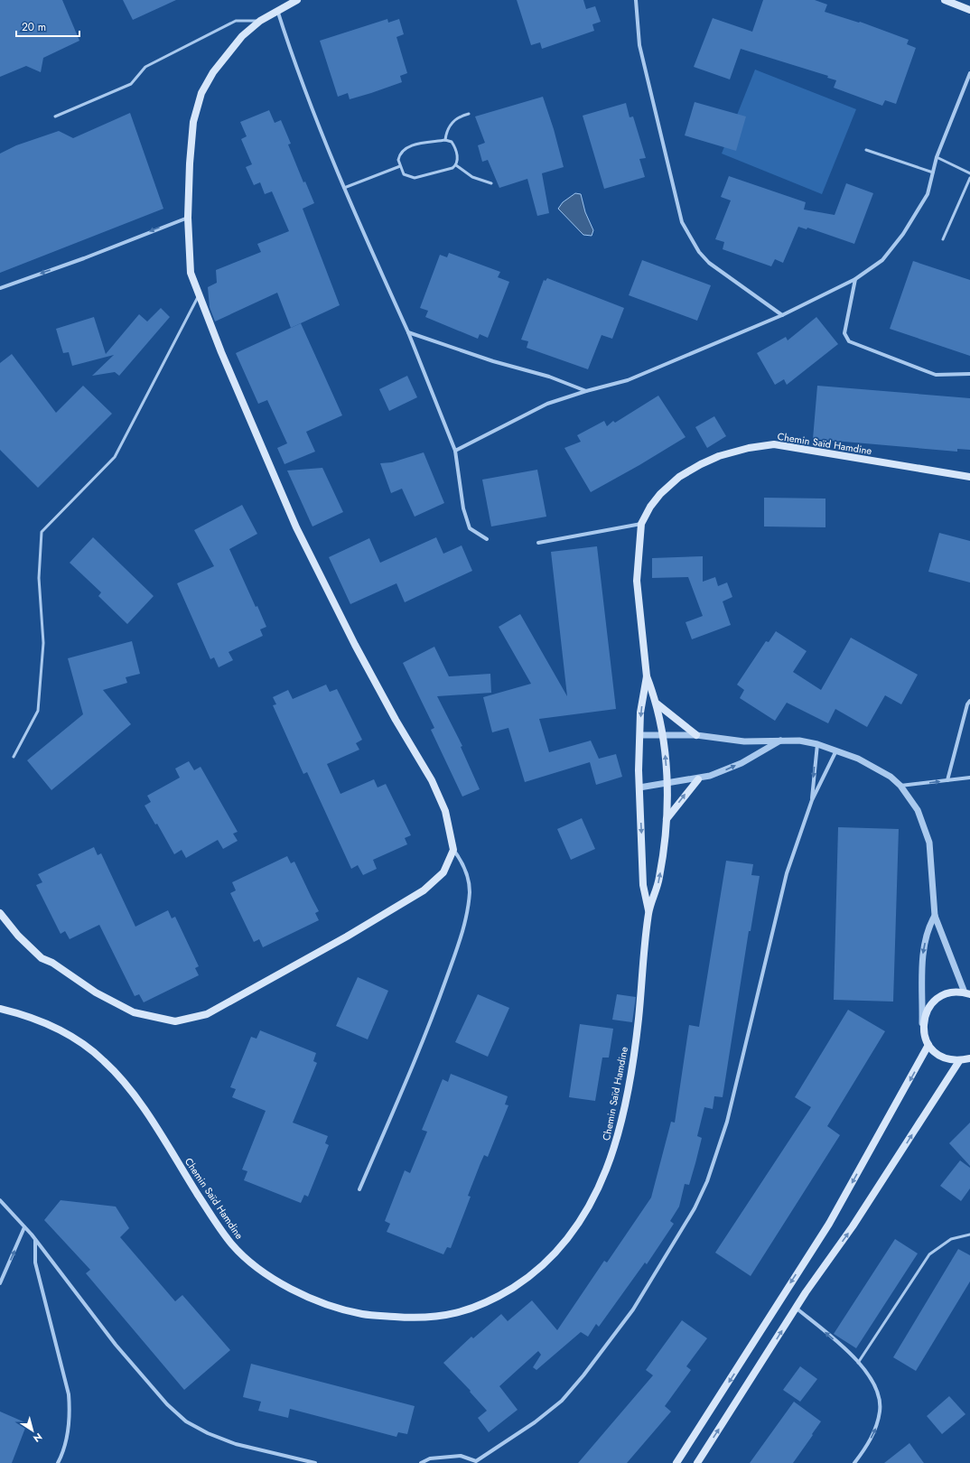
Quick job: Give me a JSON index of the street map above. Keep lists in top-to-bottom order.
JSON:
{
  "streets": {
    "main road": ["Chemin Saïd Hamdine"]
  },
  "scale_bar": "20 m",
  "north": "bottom right"
}
